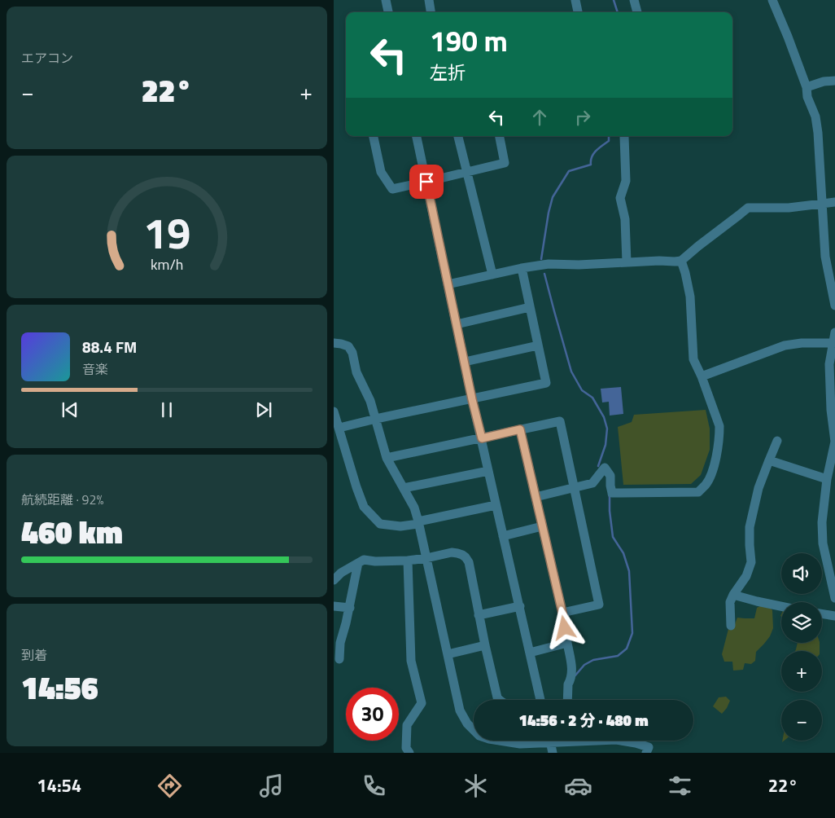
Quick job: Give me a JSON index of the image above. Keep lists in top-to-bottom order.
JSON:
{
  "page": {
    "tile": [
      "エアコン",
      ["航続距離 · 92%", "460 km"],
      ["到着", "14:56"]
    ],
    "turn": ["190 m", "左折"],
    "heat": ["−", "22°", "+"],
    "song": ["88.4 FM", "音楽"],
    "map_buttons": ["+", "−"],
    "limit": "30",
    "trip": "14:56 · 2 分 · 480 m",
    "tabs": ["14:54", "22°"],
    "gauge": ["19", "km/h"]
  }
}
